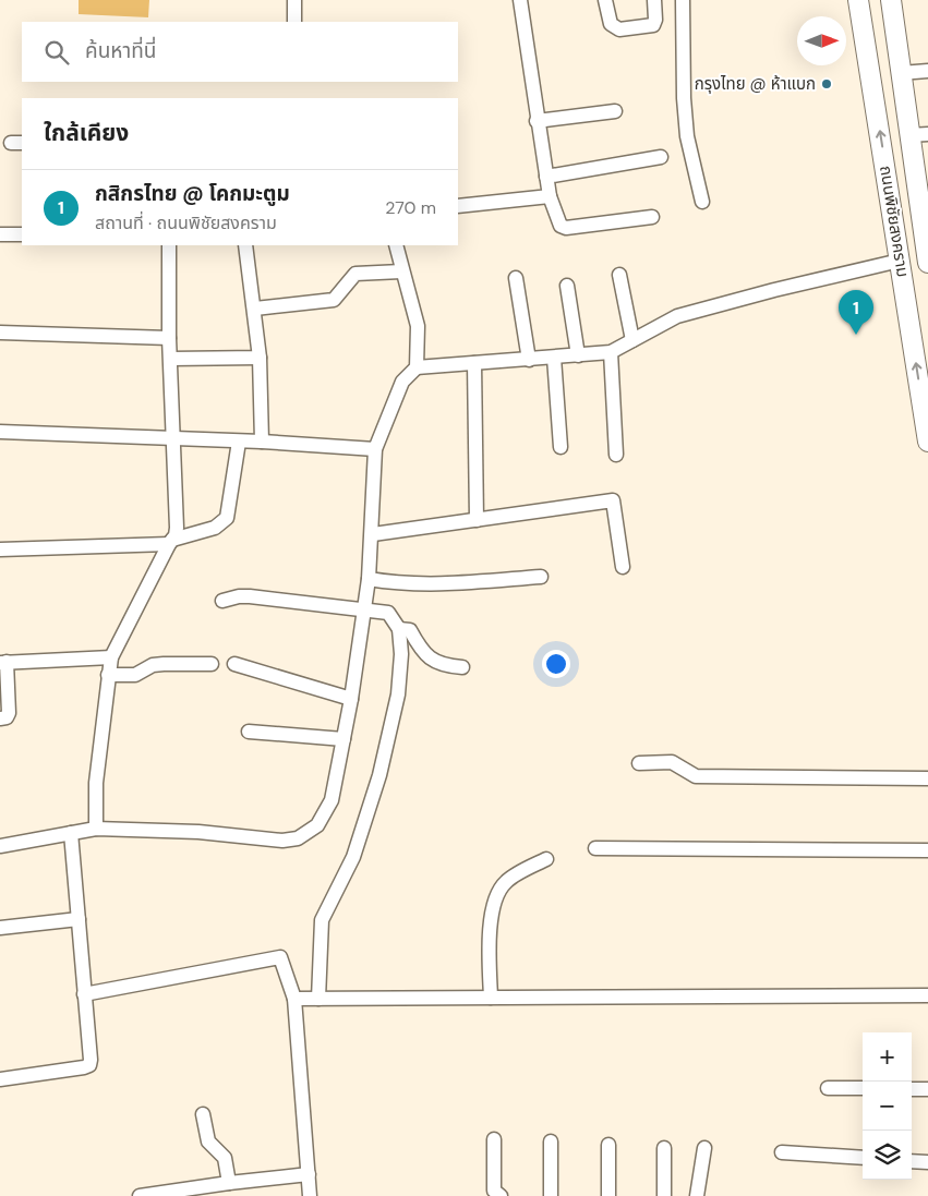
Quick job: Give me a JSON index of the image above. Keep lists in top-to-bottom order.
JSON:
{
  "streets": {
    "main road": ["ถนนพิชัยสงคราม"]
  },
  "places": ["กรุงไทย @ ห้าแบก"],
  "north": "right",
  "page": {
    "search": "ค้นหาที่นี่",
    "heading": "ใกล้เคียง",
    "list": [
      {
        "mark": "1",
        "name": "กสิกรไทย @ โคกมะตูม",
        "note": "สถานที่ · ถนนพิชัยสงคราม",
        "value": "270 m"
      }
    ],
    "pins": "1",
    "map_buttons": ["+", "−"]
  }
}
